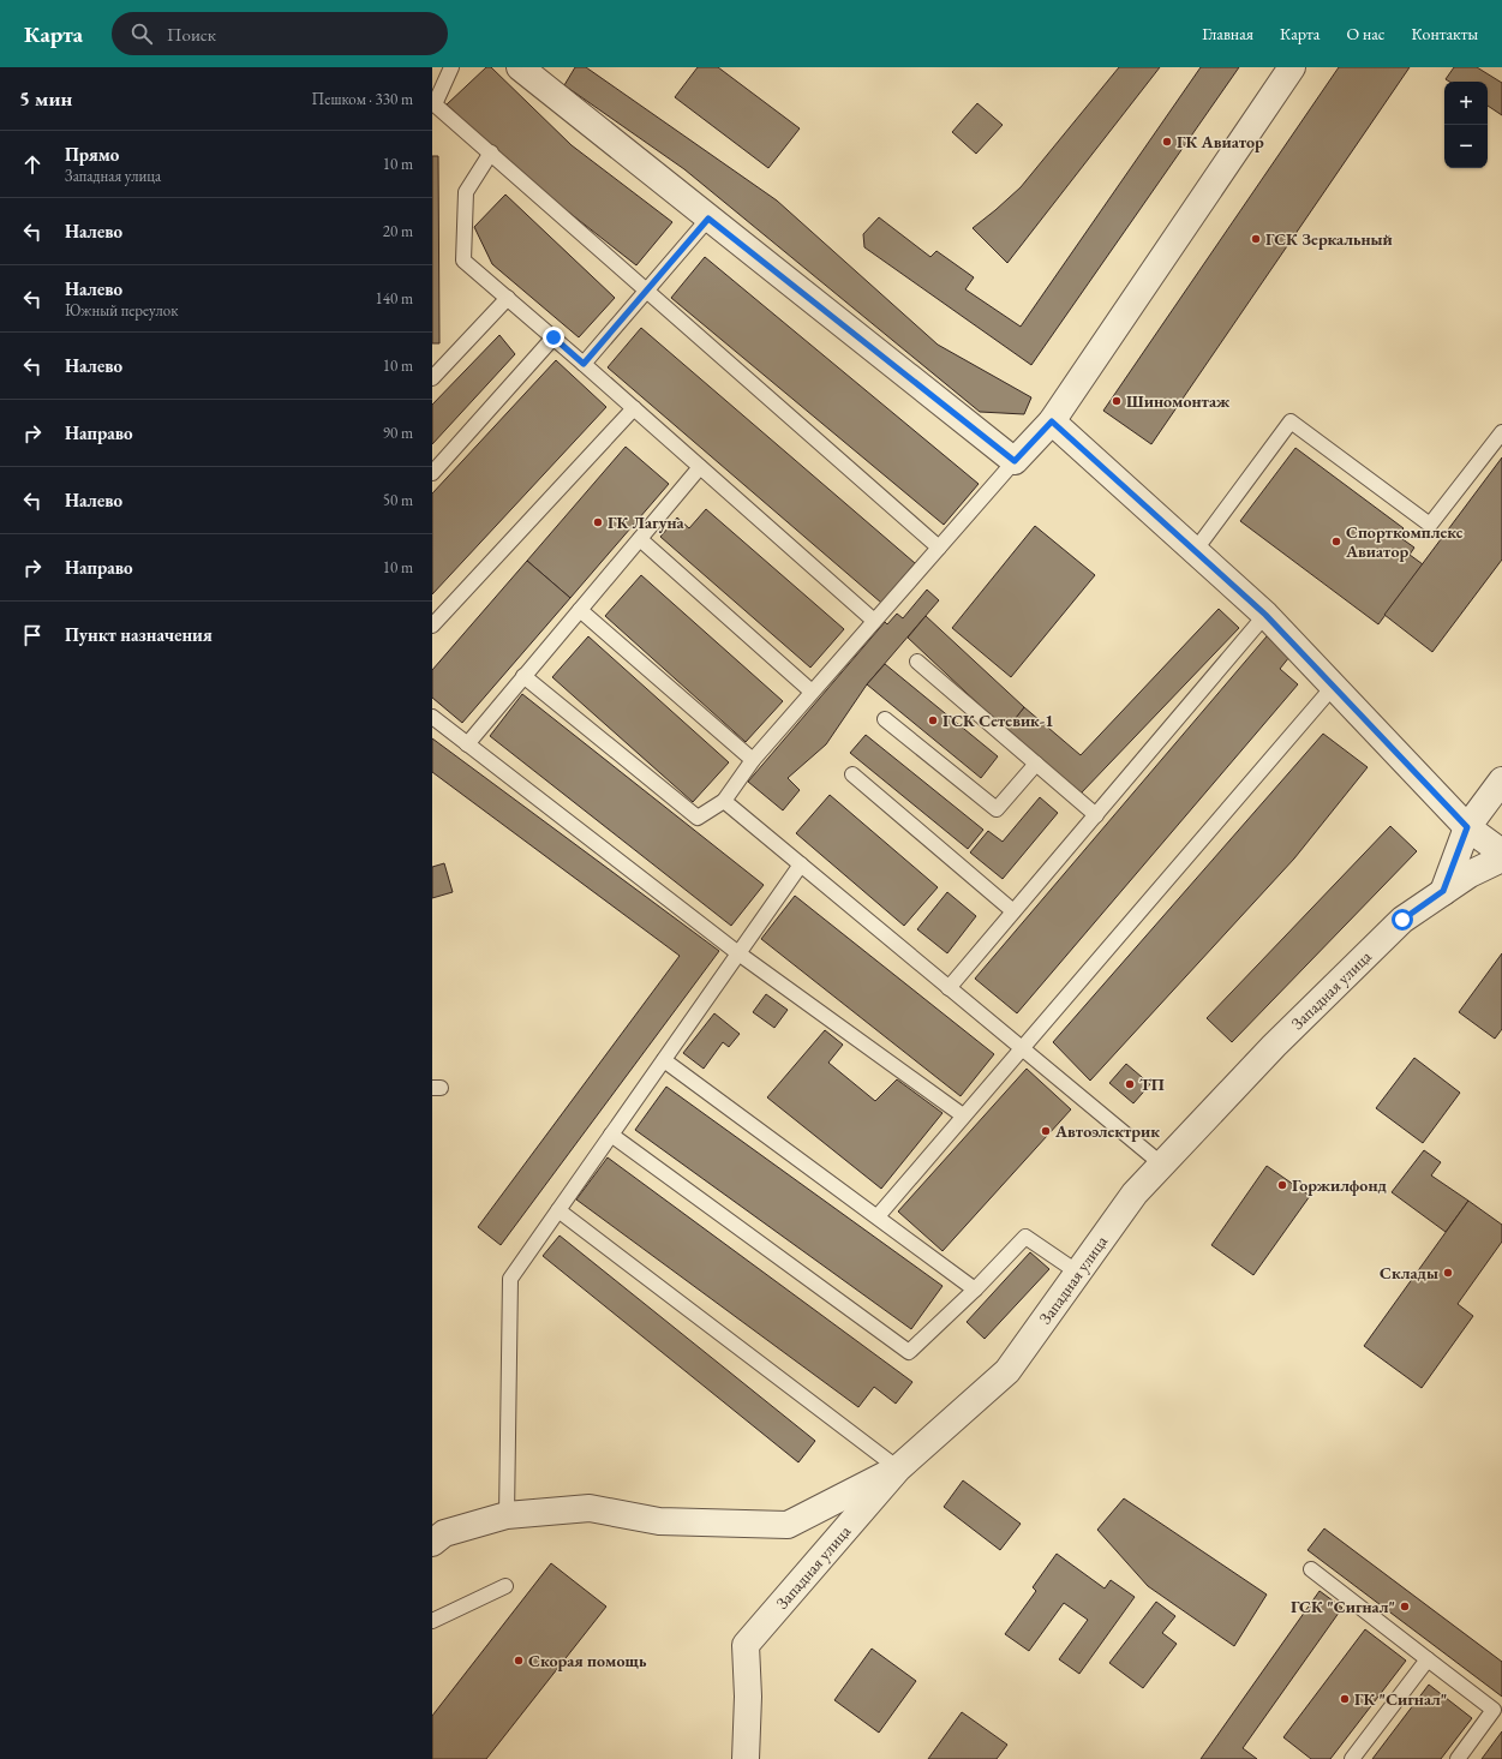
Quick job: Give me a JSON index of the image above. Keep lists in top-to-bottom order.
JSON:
{
  "streets": {
    "street": ["Западная улица"]
  },
  "places": [
    "ГК Авиатор",
    "ГСК Зеркальный",
    "Шиномонтаж",
    "ГК Лагуна",
    "Спорткомплекс Авиатор",
    "ГСК Сетевик-1",
    "ТП",
    "Автоэлектрик",
    "Горжилфонд",
    "Склады",
    "ГСК \"Сигнал\"",
    "Скорая помощь",
    "ГК \"Сигнал\""
  ],
  "page": {
    "header": "Карта",
    "search": "Поиск",
    "nav": [
      "Главная",
      "Карта",
      "О нас",
      "Контакты"
    ],
    "heading": ["5 мин", "Пешком · 330 m"],
    "map_buttons": ["+", "−"],
    "list": [
      ["Прямо", "Западная улица", "10 m"],
      ["Налево", "20 m"],
      ["Налево", "Южный переулок", "140 m"],
      ["Налево", "10 m"],
      ["Направо", "90 m"],
      ["Налево", "50 m"],
      ["Направо", "10 m"],
      "Пункт назначения"
    ]
  }
}
